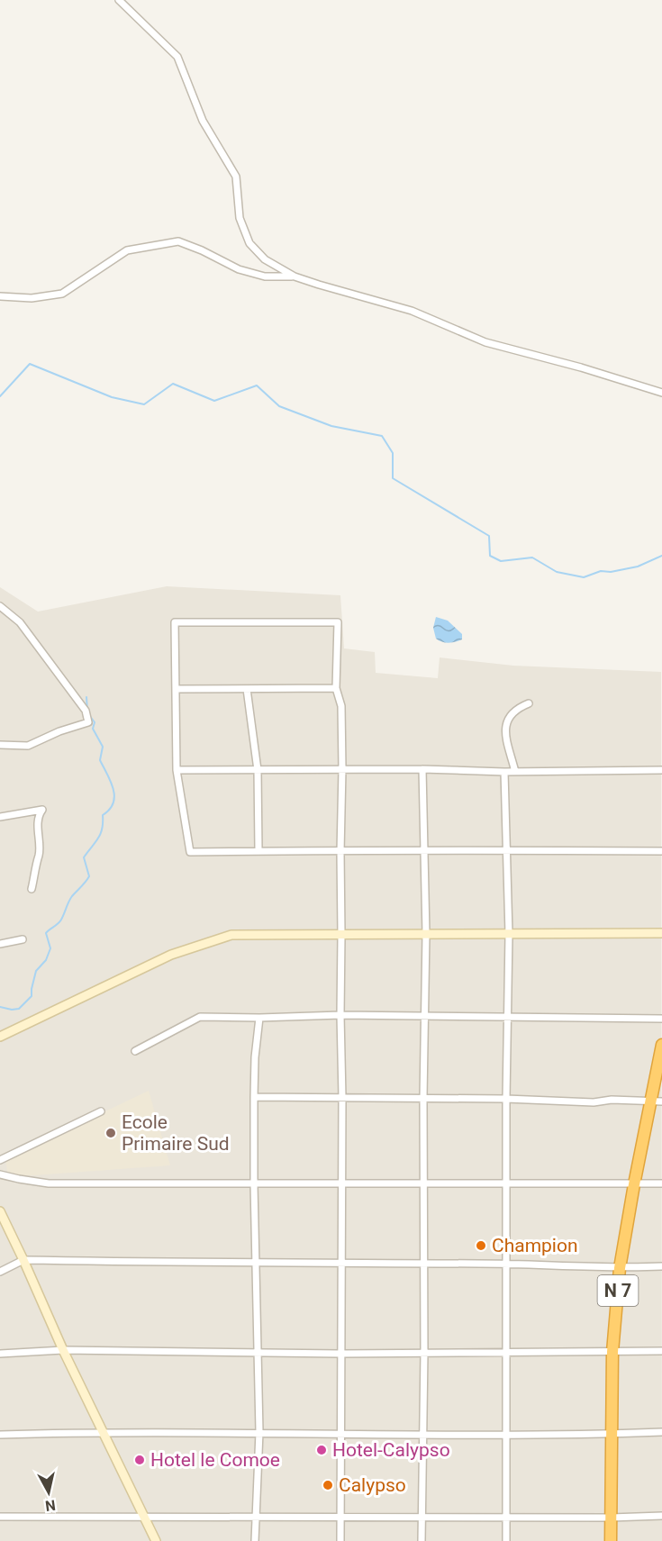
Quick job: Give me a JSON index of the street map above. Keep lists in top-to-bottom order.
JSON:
{
  "streets": {
    "highway": ["N 7"]
  },
  "places": [
    "Ecole Primaire Sud",
    "Champion",
    "Hotel-Calypso",
    "Hotel le Comoe",
    "Calypso"
  ],
  "north": "bottom"
}
